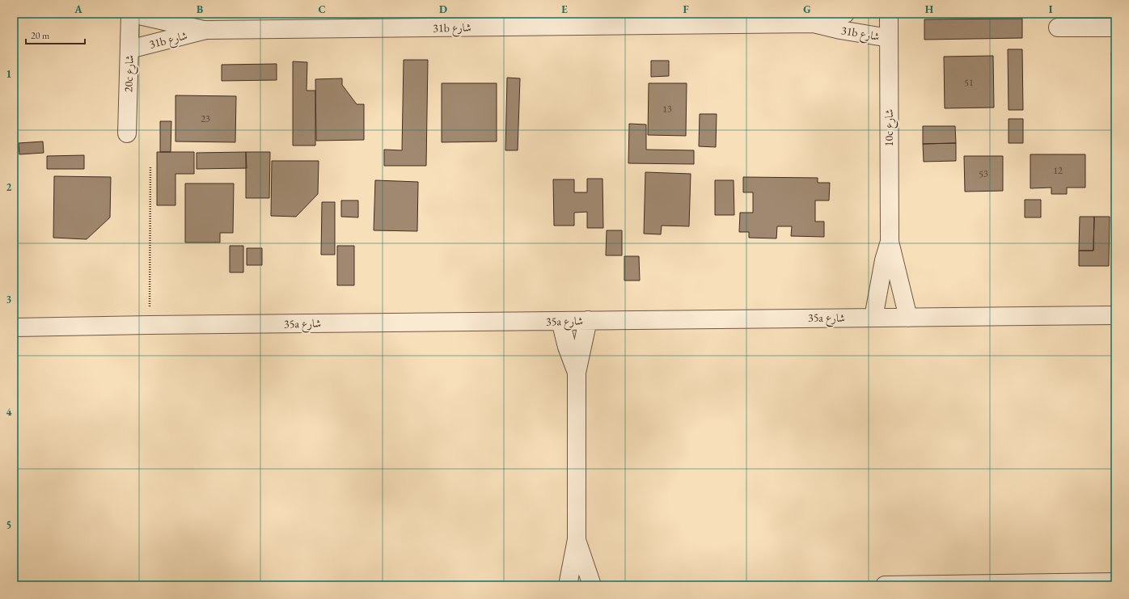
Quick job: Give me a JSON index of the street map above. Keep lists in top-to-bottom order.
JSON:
{
  "streets": {
    "street": [
      "31b شارع",
      "20c شارع",
      "10c شارع",
      "35a شارع"
    ]
  },
  "crossings": [
    ["31b شارع", "20c شارع"],
    ["31b شارع", "10c شارع"],
    ["10c شارع", "35a شارع"]
  ],
  "house_numbers": [
    "51",
    "13",
    "23",
    "12",
    "53"
  ],
  "scale_bar": "20 m",
  "grid": {
    "columns": [
      "A",
      "B",
      "C",
      "D",
      "E",
      "F",
      "G",
      "H",
      "I"
    ],
    "rows": [
      "1",
      "2",
      "3",
      "4",
      "5"
    ]
  }
}
